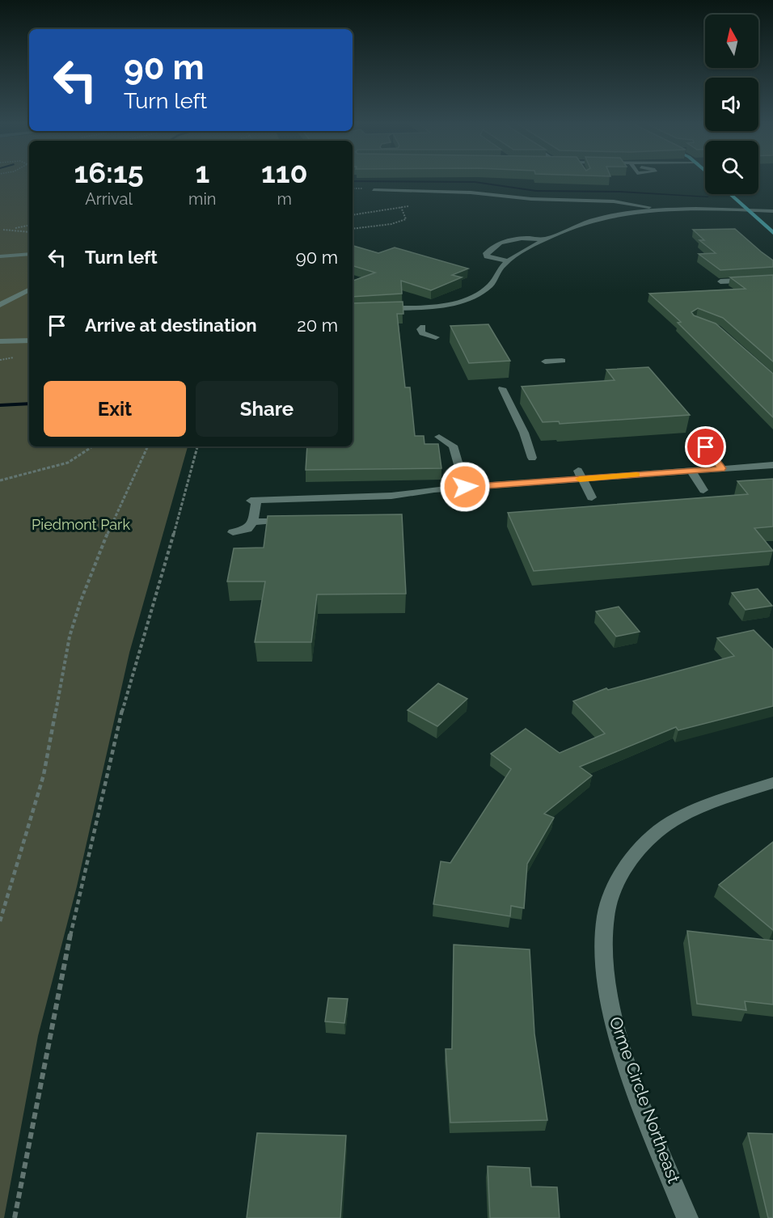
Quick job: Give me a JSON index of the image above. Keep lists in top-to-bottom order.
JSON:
{
  "streets": {
    "street": ["Orme Circle Northeast"]
  },
  "parks": ["Piedmont Park"],
  "north": "top",
  "page": {
    "turn": ["90 m", "Turn left"],
    "eta": [
      "16:15",
      "Arrival",
      "1",
      "min",
      "110",
      "m"
    ],
    "list": [
      {
        "name": "Turn left",
        "value": "90 m"
      },
      {
        "name": "Arrive at destination",
        "value": "20 m"
      }
    ],
    "buttons": ["Exit", "Share"]
  }
}
